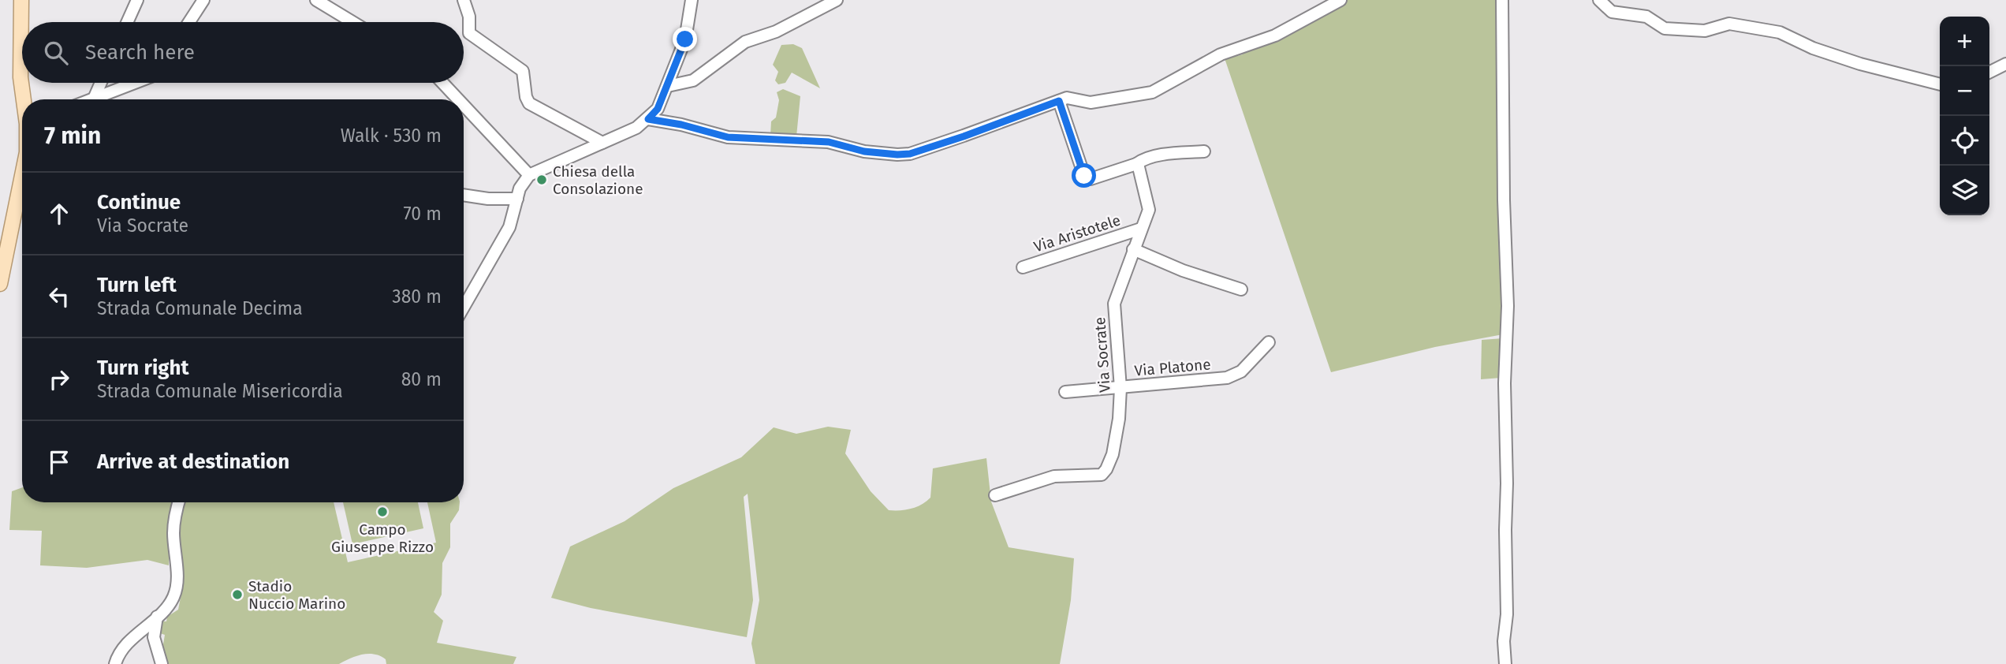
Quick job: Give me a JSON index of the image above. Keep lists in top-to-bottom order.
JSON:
{
  "streets": {
    "street": ["Via Aristotele", "Via Socrate", "Via Platone"]
  },
  "crossings": [
    ["Via Aristotele", "Via Socrate"],
    ["Via Socrate", "Via Platone"]
  ],
  "places": ["Chiesa della Consolazione", "Campo Giuseppe Rizzo", "Stadio Nuccio Marino"],
  "page": {
    "map_buttons": ["+", "−"],
    "search": "Search here",
    "heading": ["7 min", "Walk · 530 m"],
    "list": [
      ["Continue", "Via Socrate", "70 m"],
      ["Turn left", "Strada Comunale Decima", "380 m"],
      ["Turn right", "Strada Comunale Misericordia", "80 m"],
      "Arrive at destination"
    ]
  }
}
